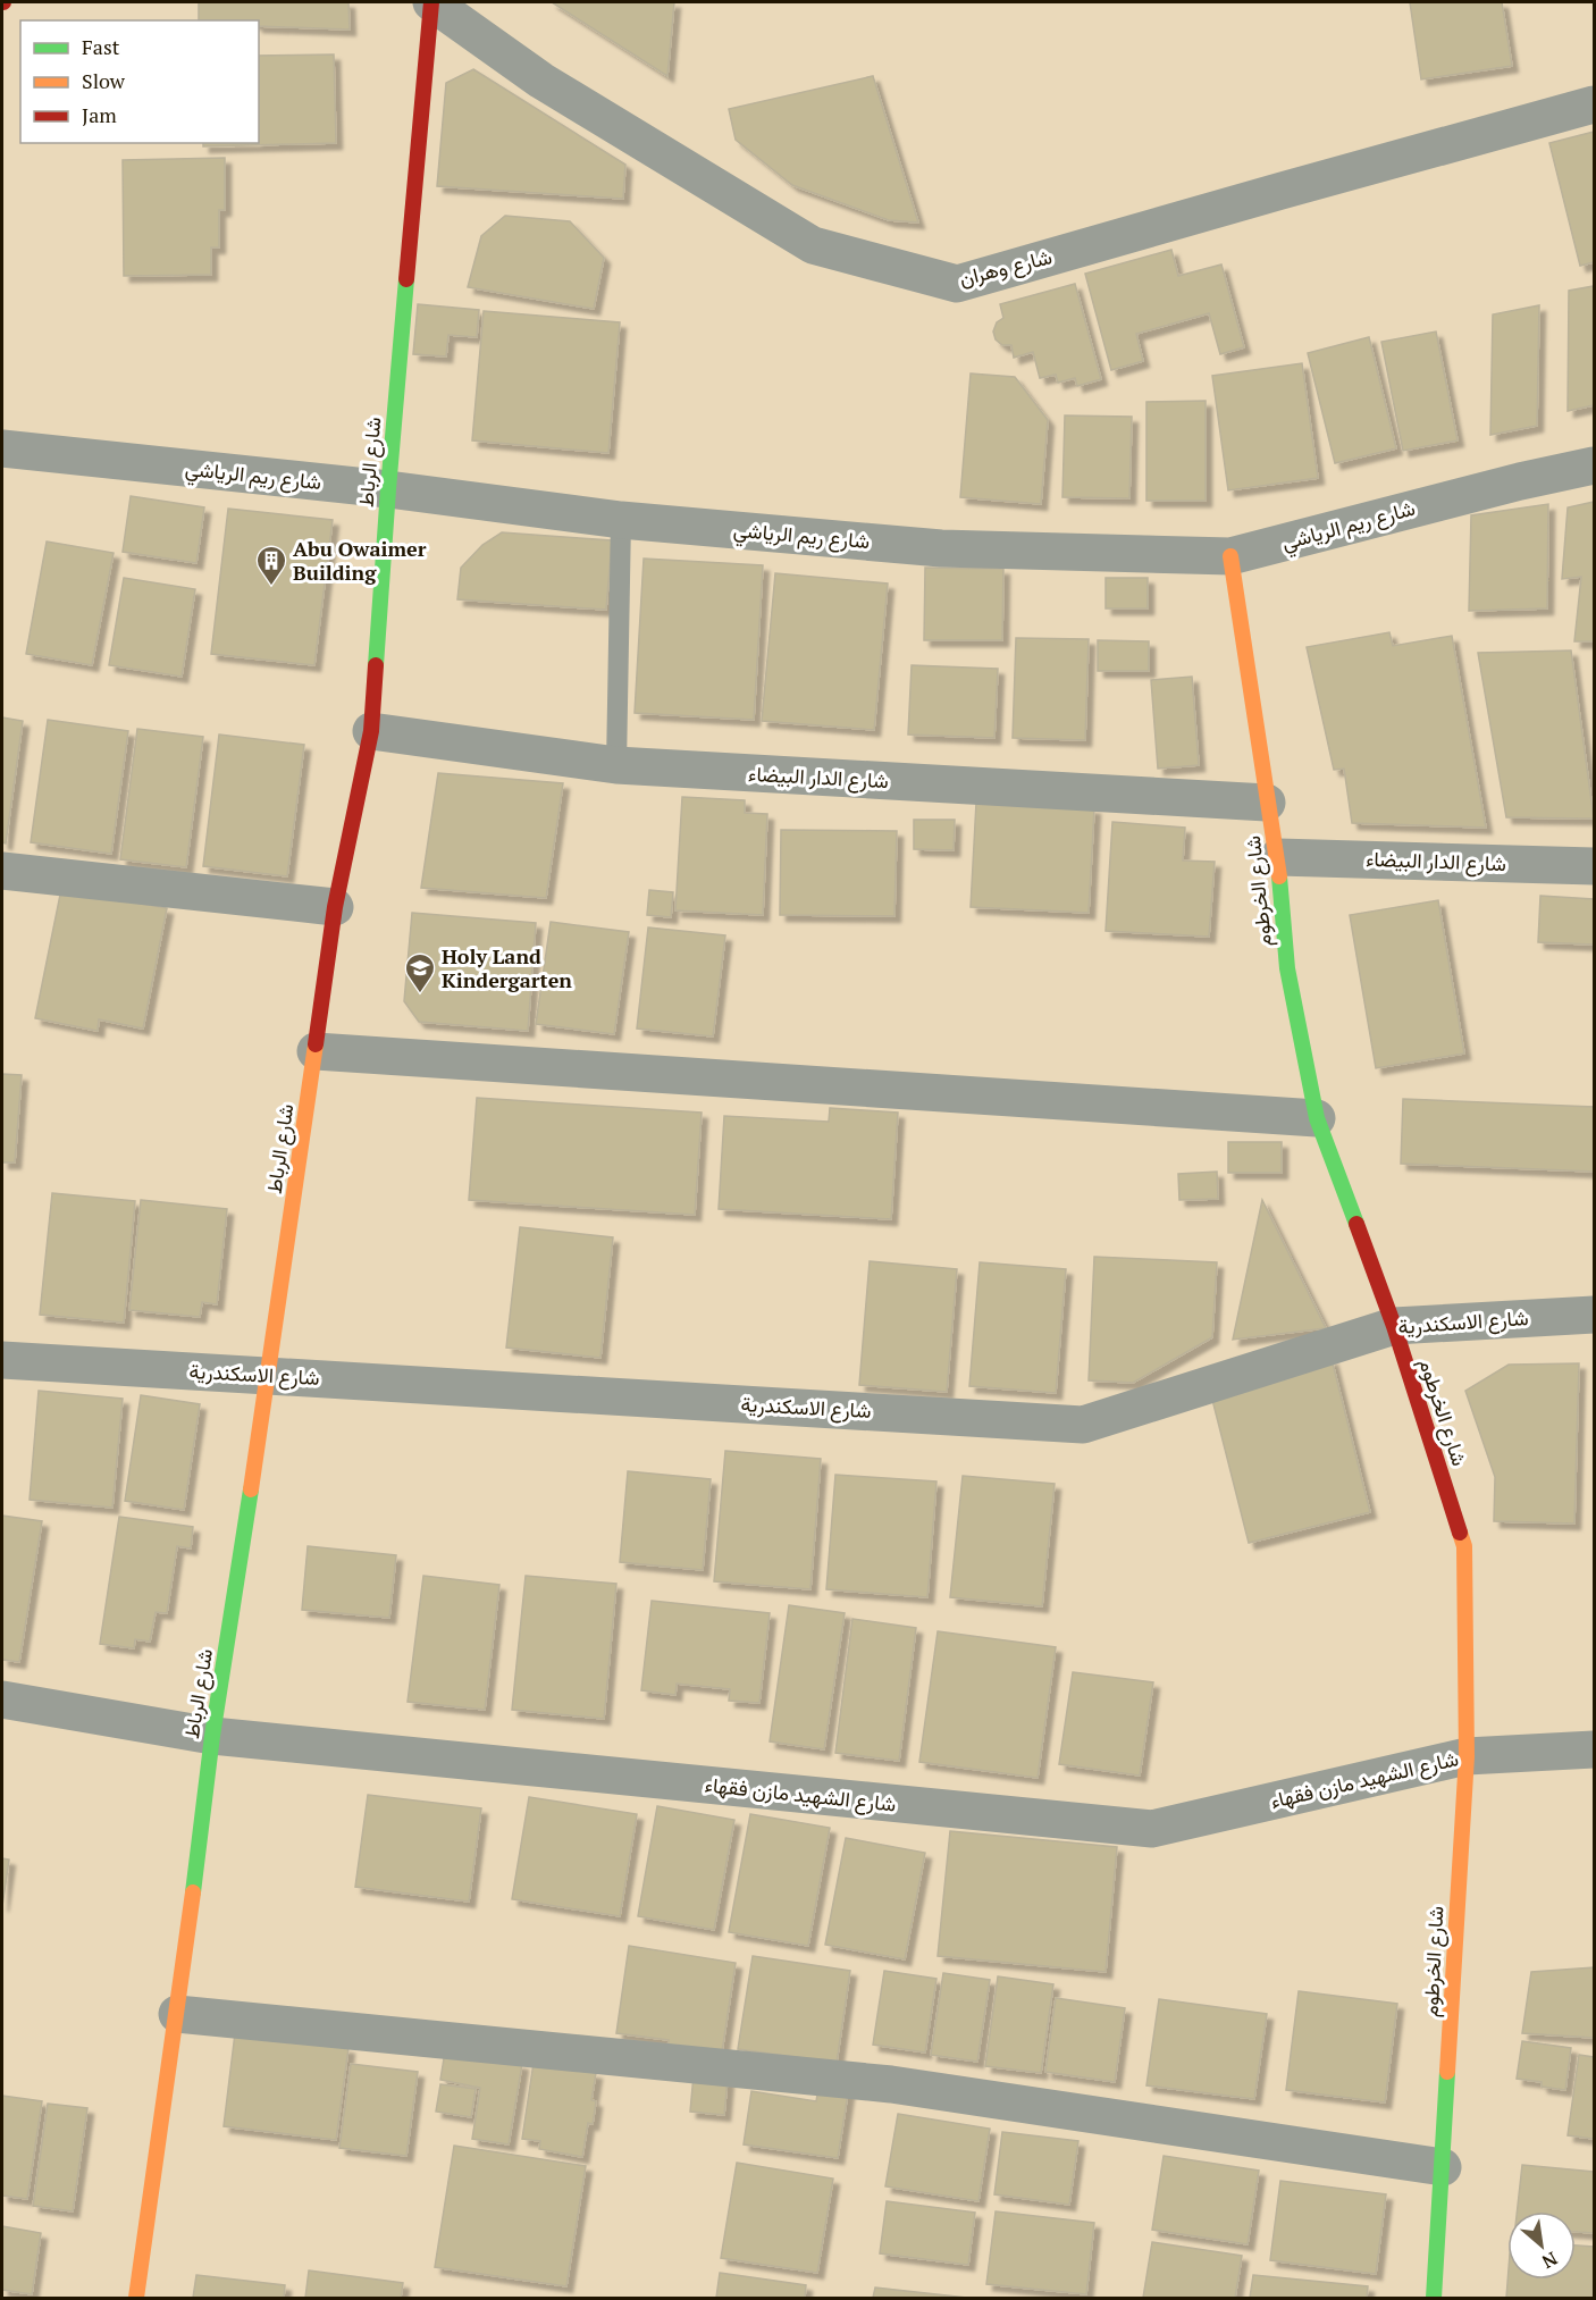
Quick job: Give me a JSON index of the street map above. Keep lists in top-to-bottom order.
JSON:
{
  "streets": {
    "street": [
      "شارع وهران",
      "شارع الرباط",
      "شارع ريم الرياشي",
      "شارع الدار البيضاء",
      "شارع الخرطوم",
      "شارع الاسكندرية",
      "شارع الشهيد مازن فقهاء"
    ]
  },
  "crossings": [
    ["شارع وهران", "شارع الرباط"],
    ["شارع الرباط", "شارع ريم الرياشي"],
    ["شارع الرباط", "شارع الدار البيضاء"],
    ["شارع الرباط", "شارع الاسكندرية"],
    ["شارع الرباط", "شارع الشهيد مازن فقهاء"],
    ["شارع ريم الرياشي", "شارع الخرطوم"],
    ["شارع الدار البيضاء", "شارع الخرطوم"],
    ["شارع الخرطوم", "شارع الاسكندرية"],
    ["شارع الخرطوم", "شارع الشهيد مازن فقهاء"]
  ],
  "places": {
    "building": ["Abu Owaimer Building"],
    "school or university": ["Holy Land Kindergarten"]
  },
  "legend": ["Fast", "Slow", "Jam"],
  "north": "bottom right"
}
